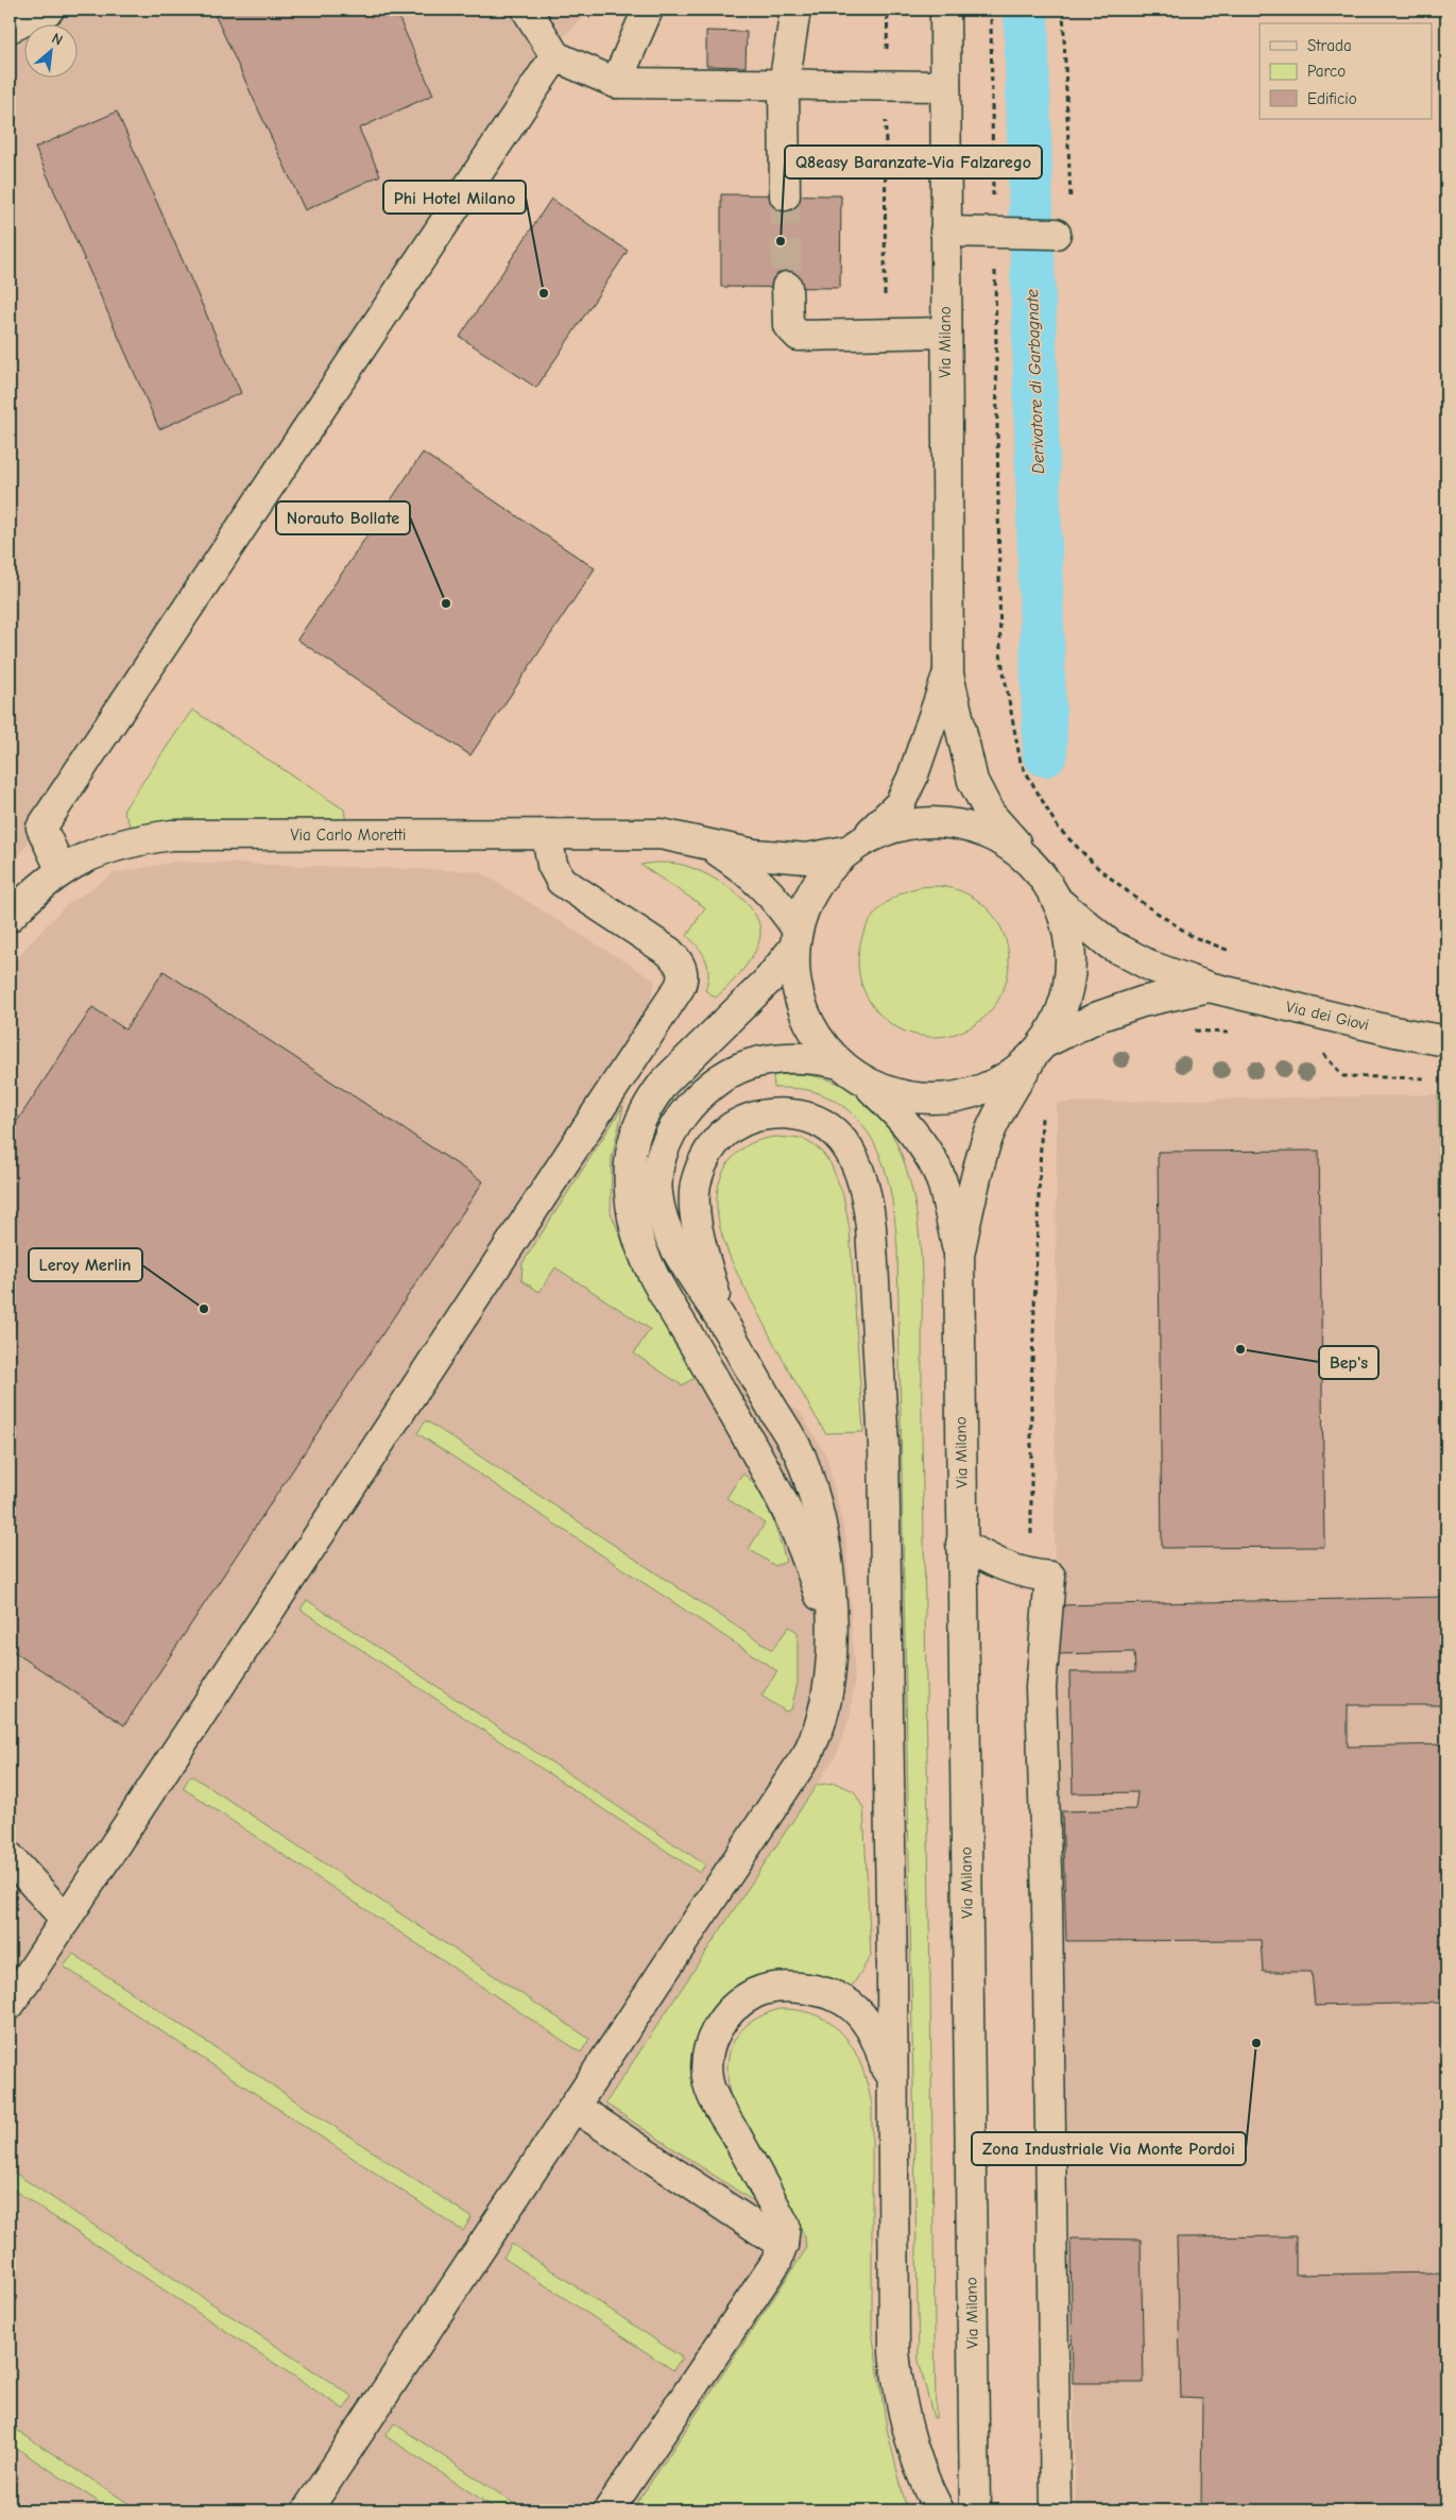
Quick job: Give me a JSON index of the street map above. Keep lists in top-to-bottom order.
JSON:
{
  "streets": {
    "street": ["Via Milano", "Via Carlo Moretti", "Via dei Giovi"]
  },
  "crossings": [
    ["Via Milano", "Via Carlo Moretti"],
    ["Via Milano", "Via dei Giovi"]
  ],
  "water": ["Derivatore di Garbagnate"],
  "places": [
    "Q8easy Baranzate-Via Falzarego",
    "Phi Hotel Milano",
    "Norauto Bollate",
    "Leroy Merlin",
    "Bep's",
    "Zona Industriale Via Monte Pordoi"
  ],
  "legend": ["Strada", "Parco", "Edificio"],
  "north": "top right"
}
